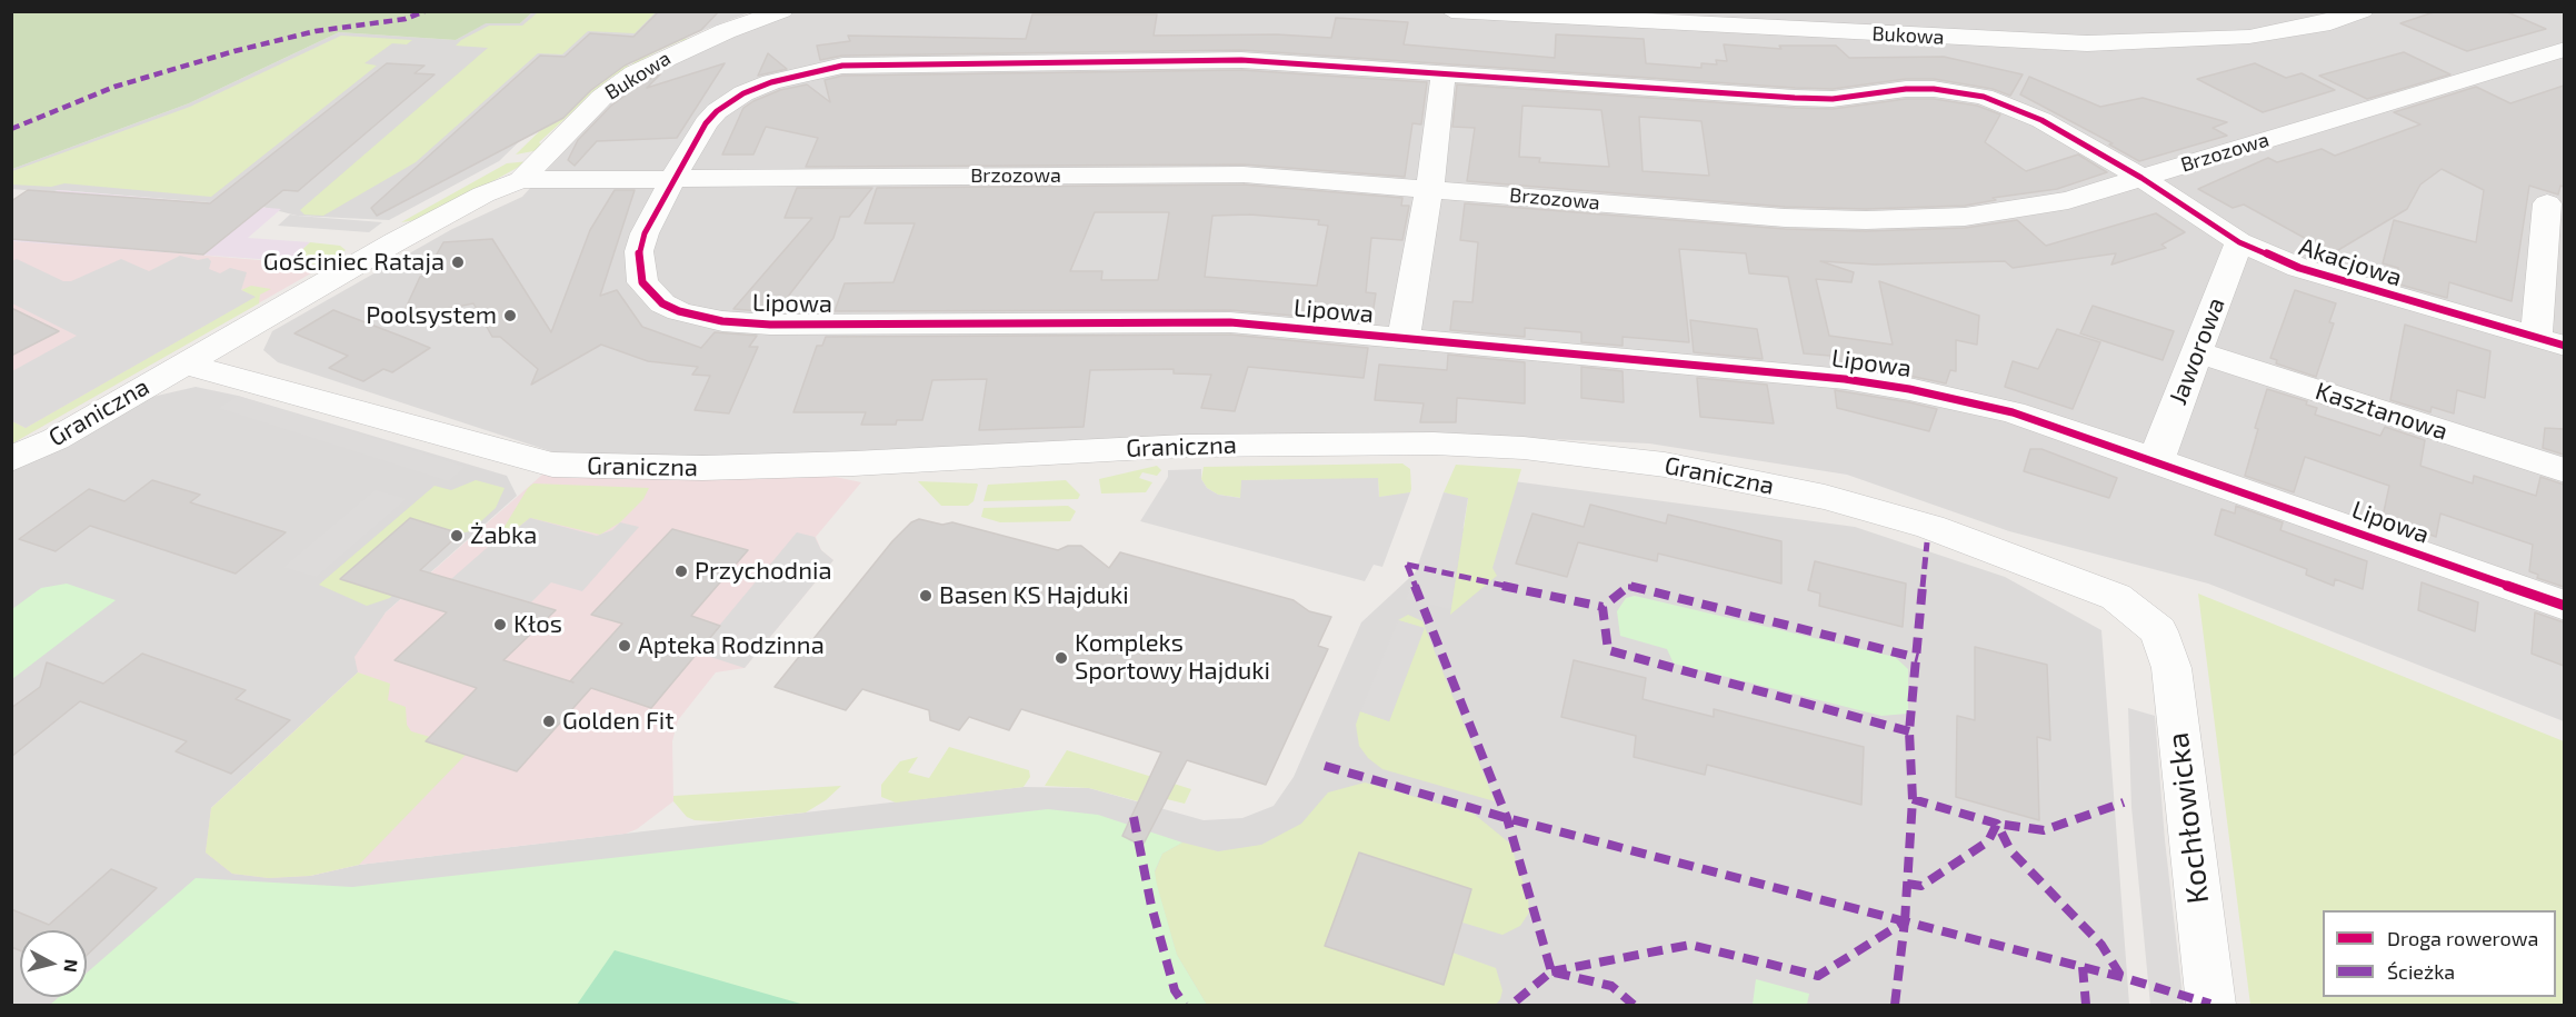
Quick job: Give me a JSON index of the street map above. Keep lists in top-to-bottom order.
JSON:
{
  "streets": {
    "street": [
      "Bukowa",
      "Brzozowa",
      "Akacjowa",
      "Lipowa",
      "Jaworowa",
      "Kasztanowa",
      "Graniczna",
      "Kochłowicka"
    ]
  },
  "crossings": [
    ["Bukowa", "Brzozowa"],
    ["Bukowa", "Graniczna"],
    ["Brzozowa", "Akacjowa"],
    ["Brzozowa", "Lipowa"],
    ["Brzozowa", "Graniczna"],
    ["Akacjowa", "Lipowa"],
    ["Akacjowa", "Jaworowa"],
    ["Lipowa", "Jaworowa"],
    ["Jaworowa", "Kasztanowa"],
    ["Graniczna", "Kochłowicka"]
  ],
  "places": [
    "Gościniec Rataja",
    "Poolsystem",
    "Żabka",
    "Przychodnia",
    "Basen KS Hajduki",
    "Kłos",
    "Apteka Rodzinna",
    "Kompleks Sportowy Hajduki",
    "Golden Fit"
  ],
  "legend": ["Droga rowerowa", "Ścieżka"],
  "north": "right"
}
